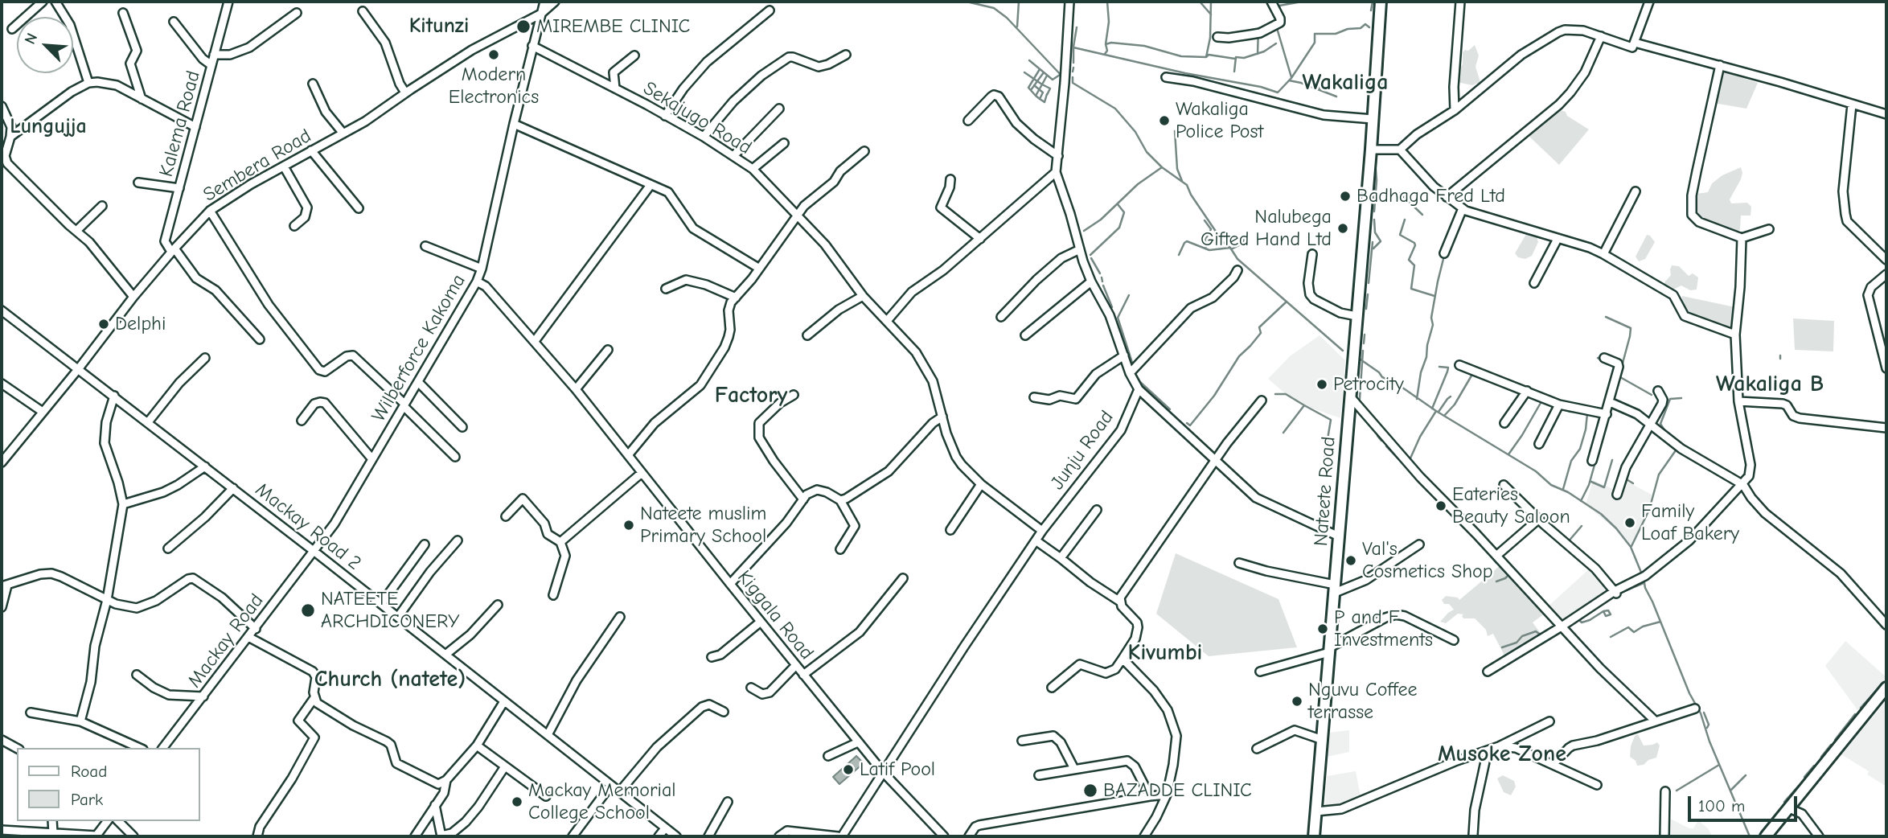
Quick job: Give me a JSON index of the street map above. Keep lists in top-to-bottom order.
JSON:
{
  "streets": {
    "main road": ["Nateete Road"],
    "street": [
      "Sekajugo Road",
      "Kalema Road",
      "Sembera Road",
      "Wilberforce Kakoma",
      "Junju Road",
      "Mackay Road 2",
      "Kiggala Road",
      "Mackay Road"
    ]
  },
  "crossings": [
    ["Sekajugo Road", "Wilberforce Kakoma"],
    ["Sekajugo Road", "Junju Road"],
    ["Kalema Road", "Sembera Road"],
    ["Sembera Road", "Wilberforce Kakoma"],
    ["Sembera Road", "Mackay Road 2"],
    ["Wilberforce Kakoma", "Mackay Road 2"],
    ["Wilberforce Kakoma", "Kiggala Road"],
    ["Wilberforce Kakoma", "Mackay Road"],
    ["Junju Road", "Kiggala Road"],
    ["Mackay Road 2", "Mackay Road"]
  ],
  "districts": [
    "Kitunzi",
    "Wakaliga",
    "Lungujja",
    "Wakaliga B",
    "Factory",
    "Kivumbi",
    "Church (natete)",
    "Musoke Zone"
  ],
  "places": [
    "MIREMBE CLINIC",
    "Modern Electronics",
    "Wakaliga Police Post",
    "Badhaga Fred Ltd",
    "Nalubega Gifted Hand Ltd",
    "Delphi",
    "Petrocity",
    "Eateries Beauty Saloon",
    "Family Loaf Bakery",
    "Nateete muslim Primary School",
    "Val's Cosmetics Shop",
    "NATEETE ARCHDICONERY",
    "P and F Investments",
    "Nguvu Coffee terrasse",
    "Latif Pool",
    "BAZADDE CLINIC",
    "Mackay Memorial College School"
  ],
  "legend": ["Road", "Park"],
  "scale_bar": "100 m",
  "north": "top left"
}
